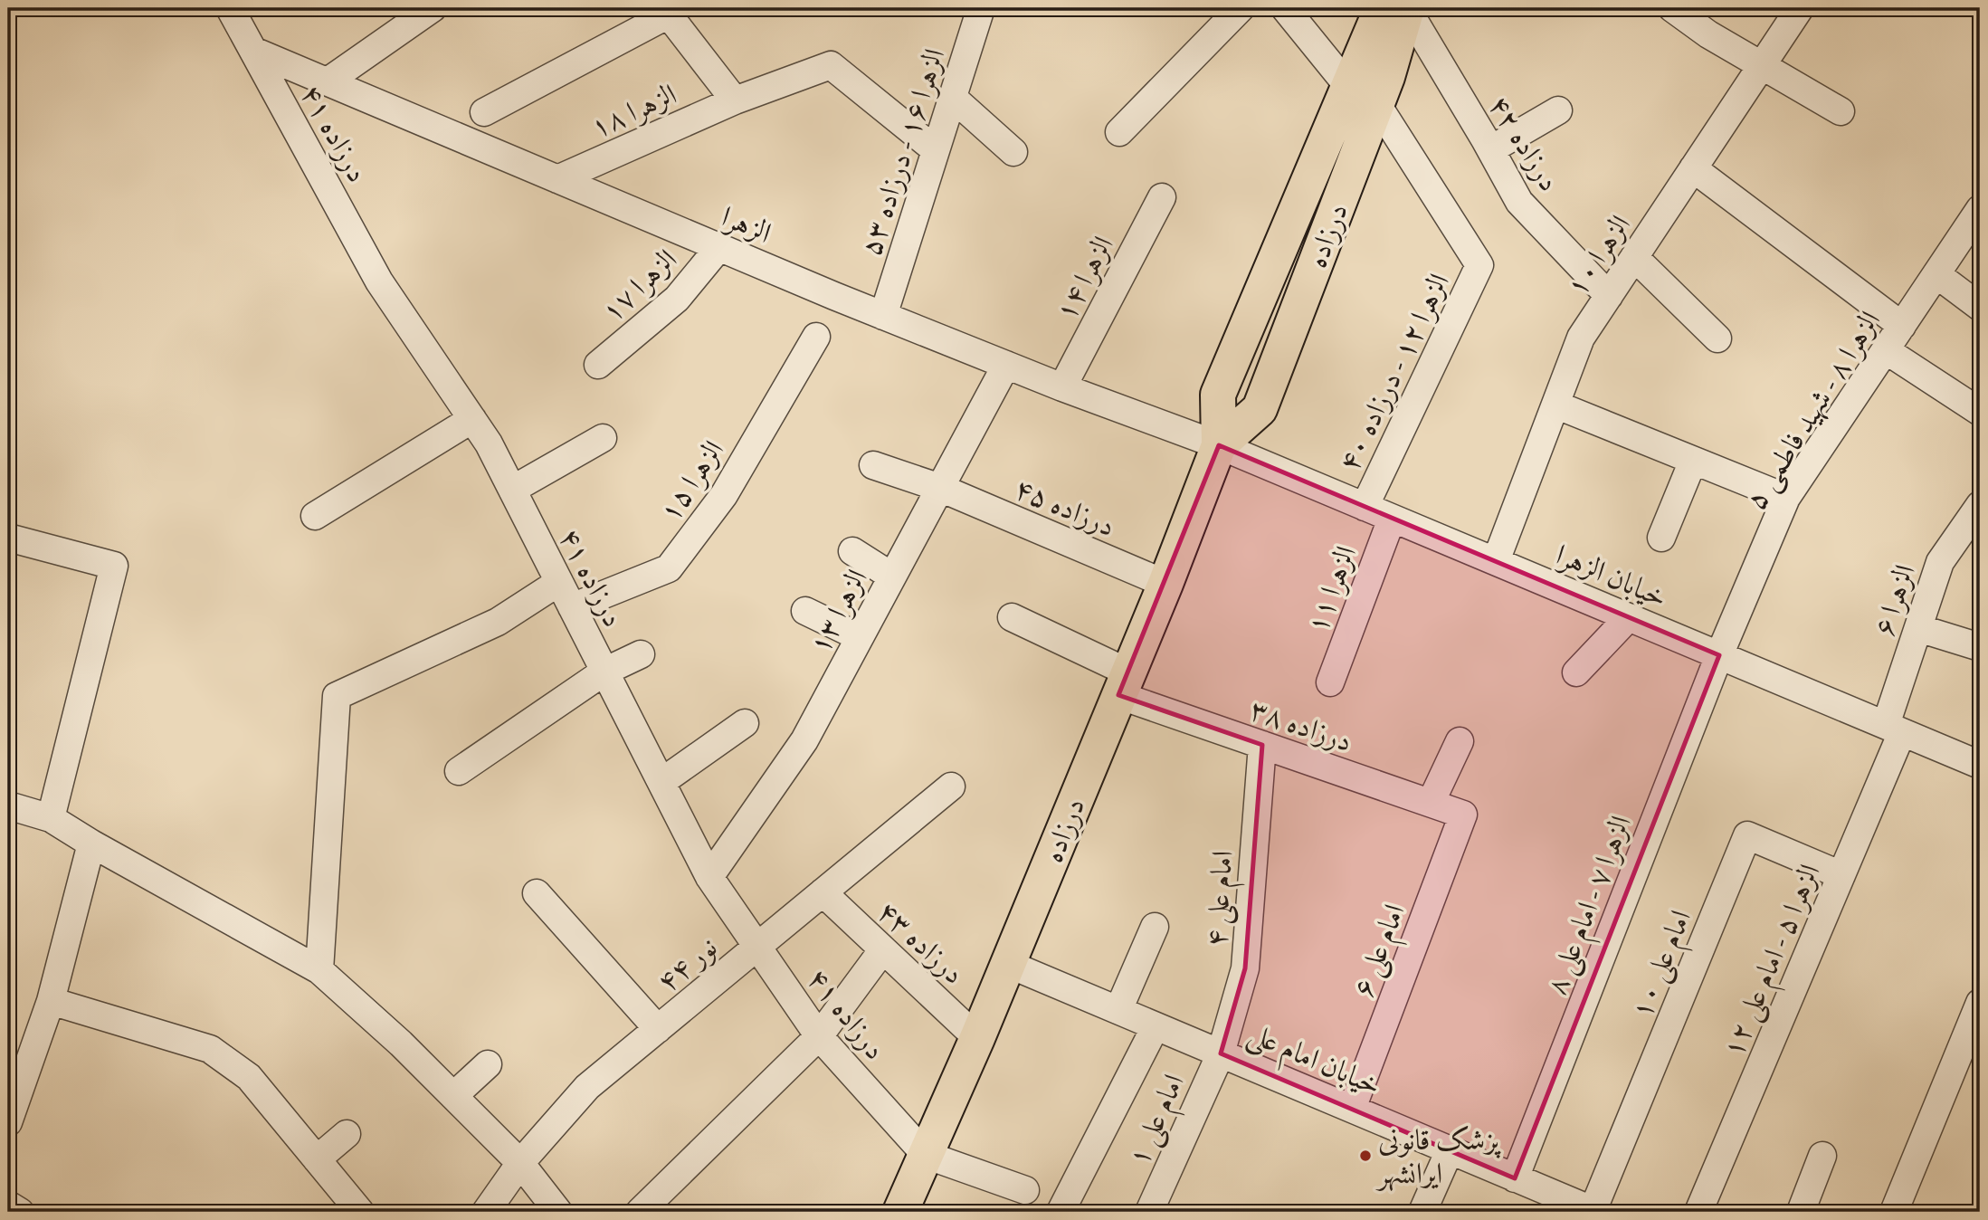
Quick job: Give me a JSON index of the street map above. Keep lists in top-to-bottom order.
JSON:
{
  "streets": {
    "main road": ["درزاده"],
    "street": [
      "الزهرا ۱۸",
      "درزاده ۴۱",
      "درزاده ۴۲",
      "الزهرا ۱۶ - درزاده ۵۳",
      "الزهرا",
      "الزهرا ۱۰",
      "الزهرا ۱۴",
      "الزهرا ۱۷",
      "الزهرا ۱۲ - درزاده ۴۰",
      "الزهرا ۸ - شهید فاطمی ۵",
      "الزهرا ۱۵",
      "درزاده ۴۵",
      "خیابان الزهرا",
      "الزهرا ۱۱",
      "الزهرا ۶",
      "الزهرا ۱۳",
      "درزاده ۳۸",
      "امام علی ۴",
      "الزهرا ۷ - امام علی ۸",
      "درزاده ۴۳",
      "امام علی ۶",
      "الزهرا ۵ - امام علی ۱۲",
      "نور ۴۴",
      "امام علی ۱۰",
      "خیابان امام علی",
      "امام علی ۱"
    ]
  },
  "crossings": [
    ["الزهرا ۱۸", "الزهرا ۱۶ - درزاده ۵۳"],
    ["الزهرا ۱۸", "الزهرا"],
    ["درزاده ۴۱", "الزهرا"],
    ["درزاده ۴۱", "درزاده"],
    ["درزاده ۴۱", "الزهرا ۱۵"],
    ["درزاده ۴۱", "الزهرا ۱۳"],
    ["درزاده ۴۱", "نور ۴۴"],
    ["درزاده ۴۲", "درزاده"],
    ["درزاده ۴۲", "الزهرا ۱۰"],
    ["الزهرا ۱۶ - درزاده ۵۳", "الزهرا"],
    ["الزهرا", "درزاده"],
    ["الزهرا", "الزهرا ۱۴"],
    ["الزهرا", "الزهرا ۱۷"],
    ["الزهرا", "خیابان الزهرا"],
    ["الزهرا", "الزهرا ۱۳"],
    ["درزاده", "الزهرا ۱۲ - درزاده ۴۰"],
    ["درزاده", "درزاده ۴۵"],
    ["درزاده", "خیابان الزهرا"],
    ["درزاده", "درزاده ۳۸"],
    ["درزاده", "درزاده ۴۳"],
    ["درزاده", "خیابان امام علی"],
    ["الزهرا ۱۰", "خیابان الزهرا"],
    ["الزهرا ۱۲ - درزاده ۴۰", "خیابان الزهرا"],
    ["الزهرا ۸ - شهید فاطمی ۵", "خیابان الزهرا"],
    ["الزهرا ۸ - شهید فاطمی ۵", "الزهرا ۷ - امام علی ۸"],
    ["درزاده ۴۵", "الزهرا ۱۳"],
    ["خیابان الزهرا", "الزهرا ۱۱"],
    ["خیابان الزهرا", "الزهرا ۶"],
    ["خیابان الزهرا", "الزهرا ۷ - امام علی ۸"],
    ["خیابان الزهرا", "الزهرا ۵ - امام علی ۱۲"],
    ["الزهرا ۶", "الزهرا ۵ - امام علی ۱۲"],
    ["درزاده ۳۸", "امام علی ۴"],
    ["درزاده ۳۸", "امام علی ۶"],
    ["امام علی ۴", "خیابان امام علی"],
    ["امام علی ۴", "امام علی ۱"],
    ["الزهرا ۷ - امام علی ۸", "خیابان امام علی"],
    ["درزاده ۴۳", "نور ۴۴"],
    ["امام علی ۶", "خیابان امام علی"],
    ["الزهرا ۵ - امام علی ۱۲", "امام علی ۱۰"],
    ["امام علی ۱۰", "خیابان امام علی"],
    ["خیابان امام علی", "امام علی ۱"]
  ],
  "places": ["پزشک قانونی ایرانشهر"]
}
